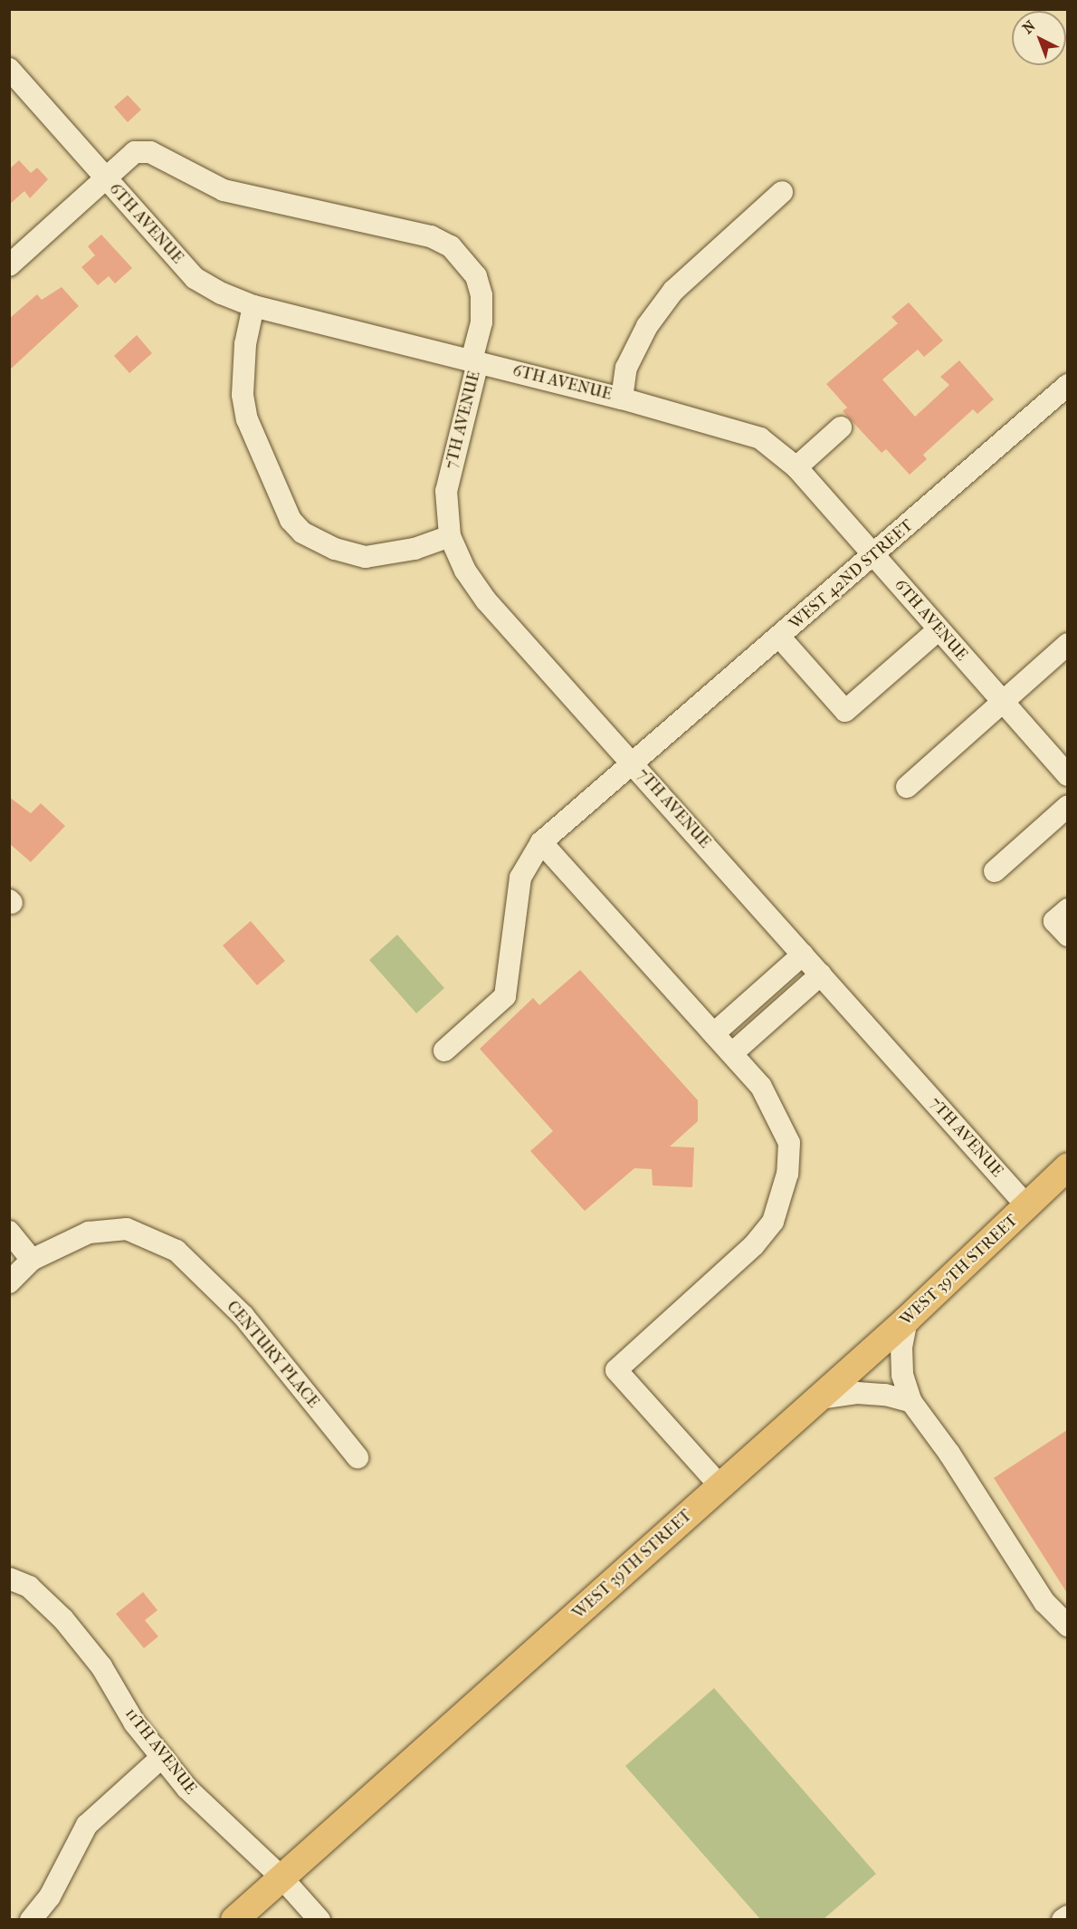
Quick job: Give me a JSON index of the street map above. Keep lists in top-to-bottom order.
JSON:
{
  "streets": {
    "main road": ["WEST 39TH STREET"],
    "street": [
      "6TH AVENUE",
      "7TH AVENUE",
      "WEST 42ND STREET",
      "CENTURY PLACE",
      "11TH AVENUE"
    ]
  },
  "crossings": [
    ["6TH AVENUE", "7TH AVENUE"],
    ["6TH AVENUE", "WEST 42ND STREET"],
    ["7TH AVENUE", "WEST 42ND STREET"],
    ["7TH AVENUE", "WEST 39TH STREET"],
    ["WEST 39TH STREET", "11TH AVENUE"]
  ],
  "north": "top left"
}
